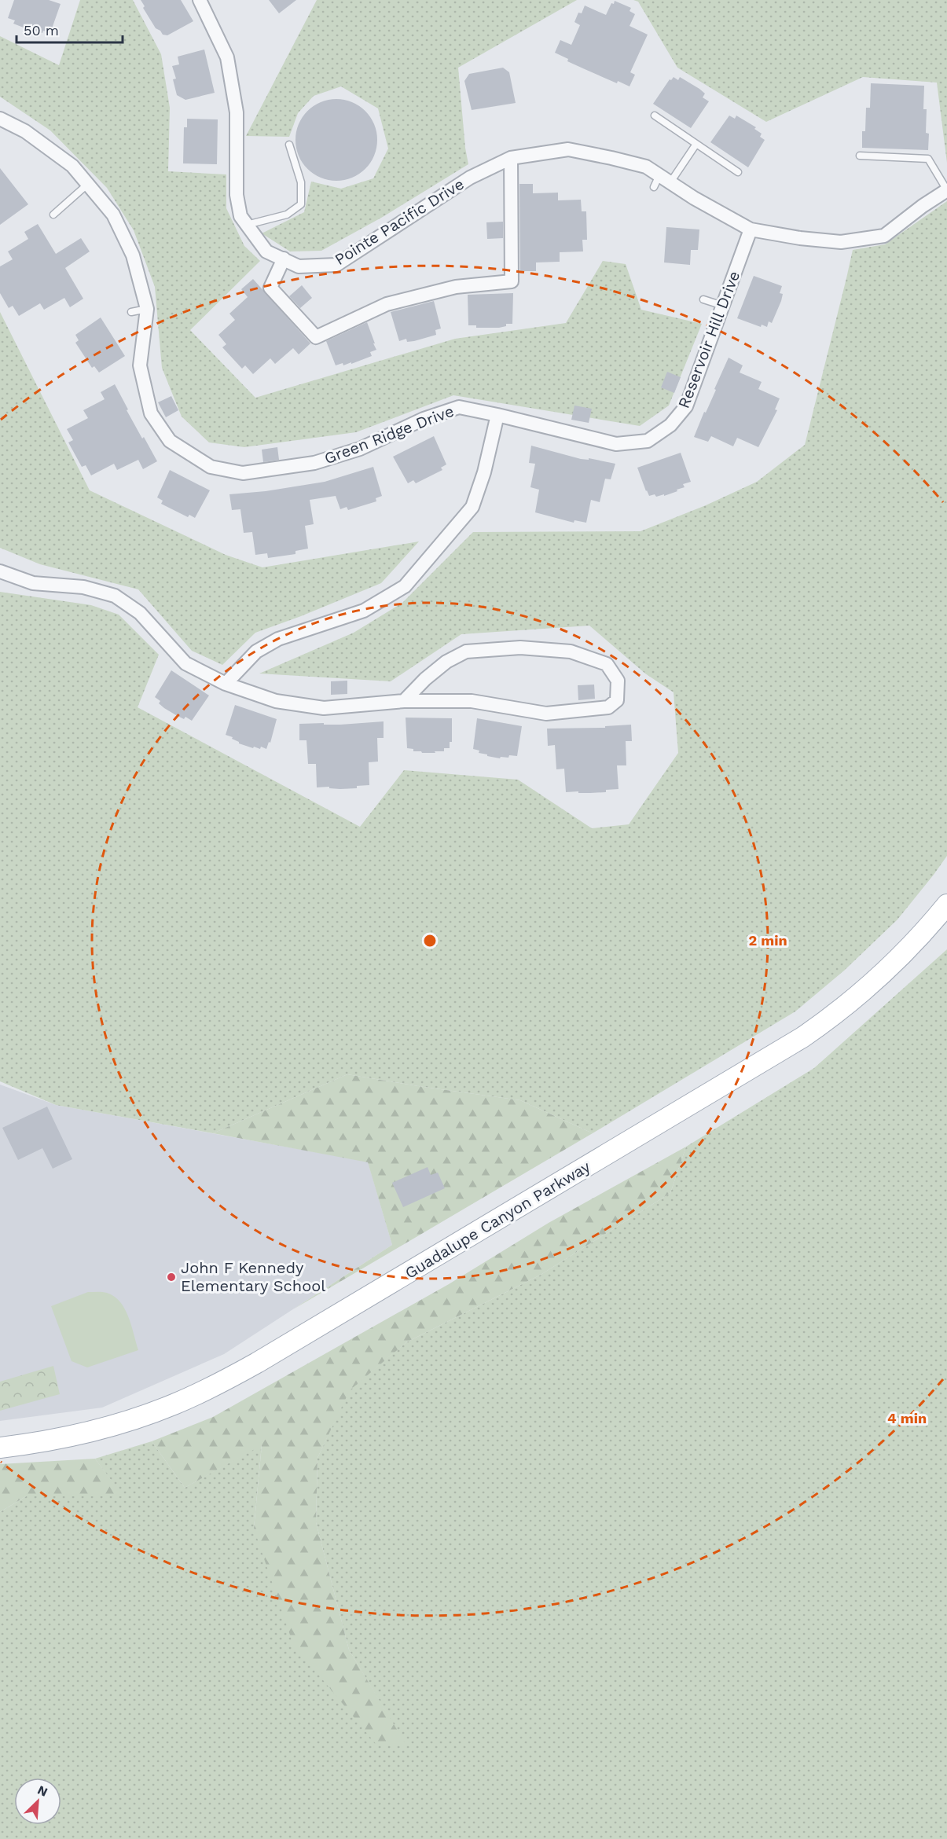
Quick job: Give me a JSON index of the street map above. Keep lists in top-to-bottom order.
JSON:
{
  "streets": {
    "main road": ["Guadalupe Canyon Parkway"],
    "street": ["Pointe Pacific Drive", "Reservoir Hill Drive", "Green Ridge Drive"]
  },
  "crossings": [
    ["Pointe Pacific Drive", "Reservoir Hill Drive"],
    ["Reservoir Hill Drive", "Green Ridge Drive"]
  ],
  "places": ["John F Kennedy Elementary School"],
  "scale_bar": "50 m",
  "north": "top right",
  "rings": ["2 min", "4 min"]
}
